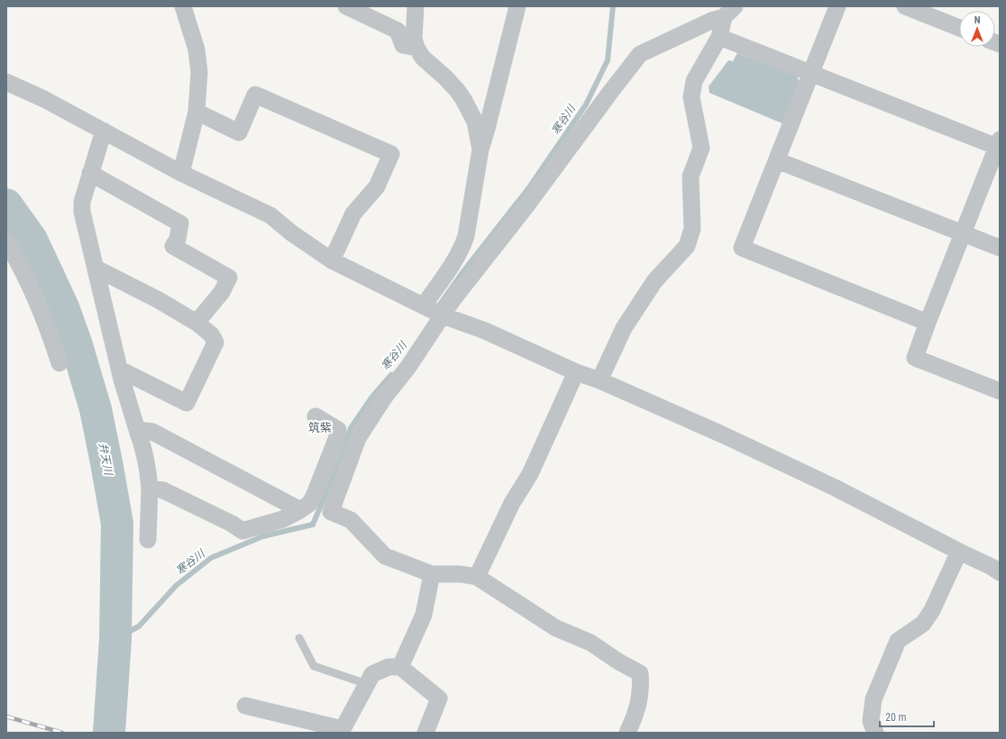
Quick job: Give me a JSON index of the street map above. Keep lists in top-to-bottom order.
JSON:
{
  "districts": ["筑紫"],
  "water": ["寒谷川", "弁天川"],
  "scale_bar": "20 m",
  "north": "top"
}
